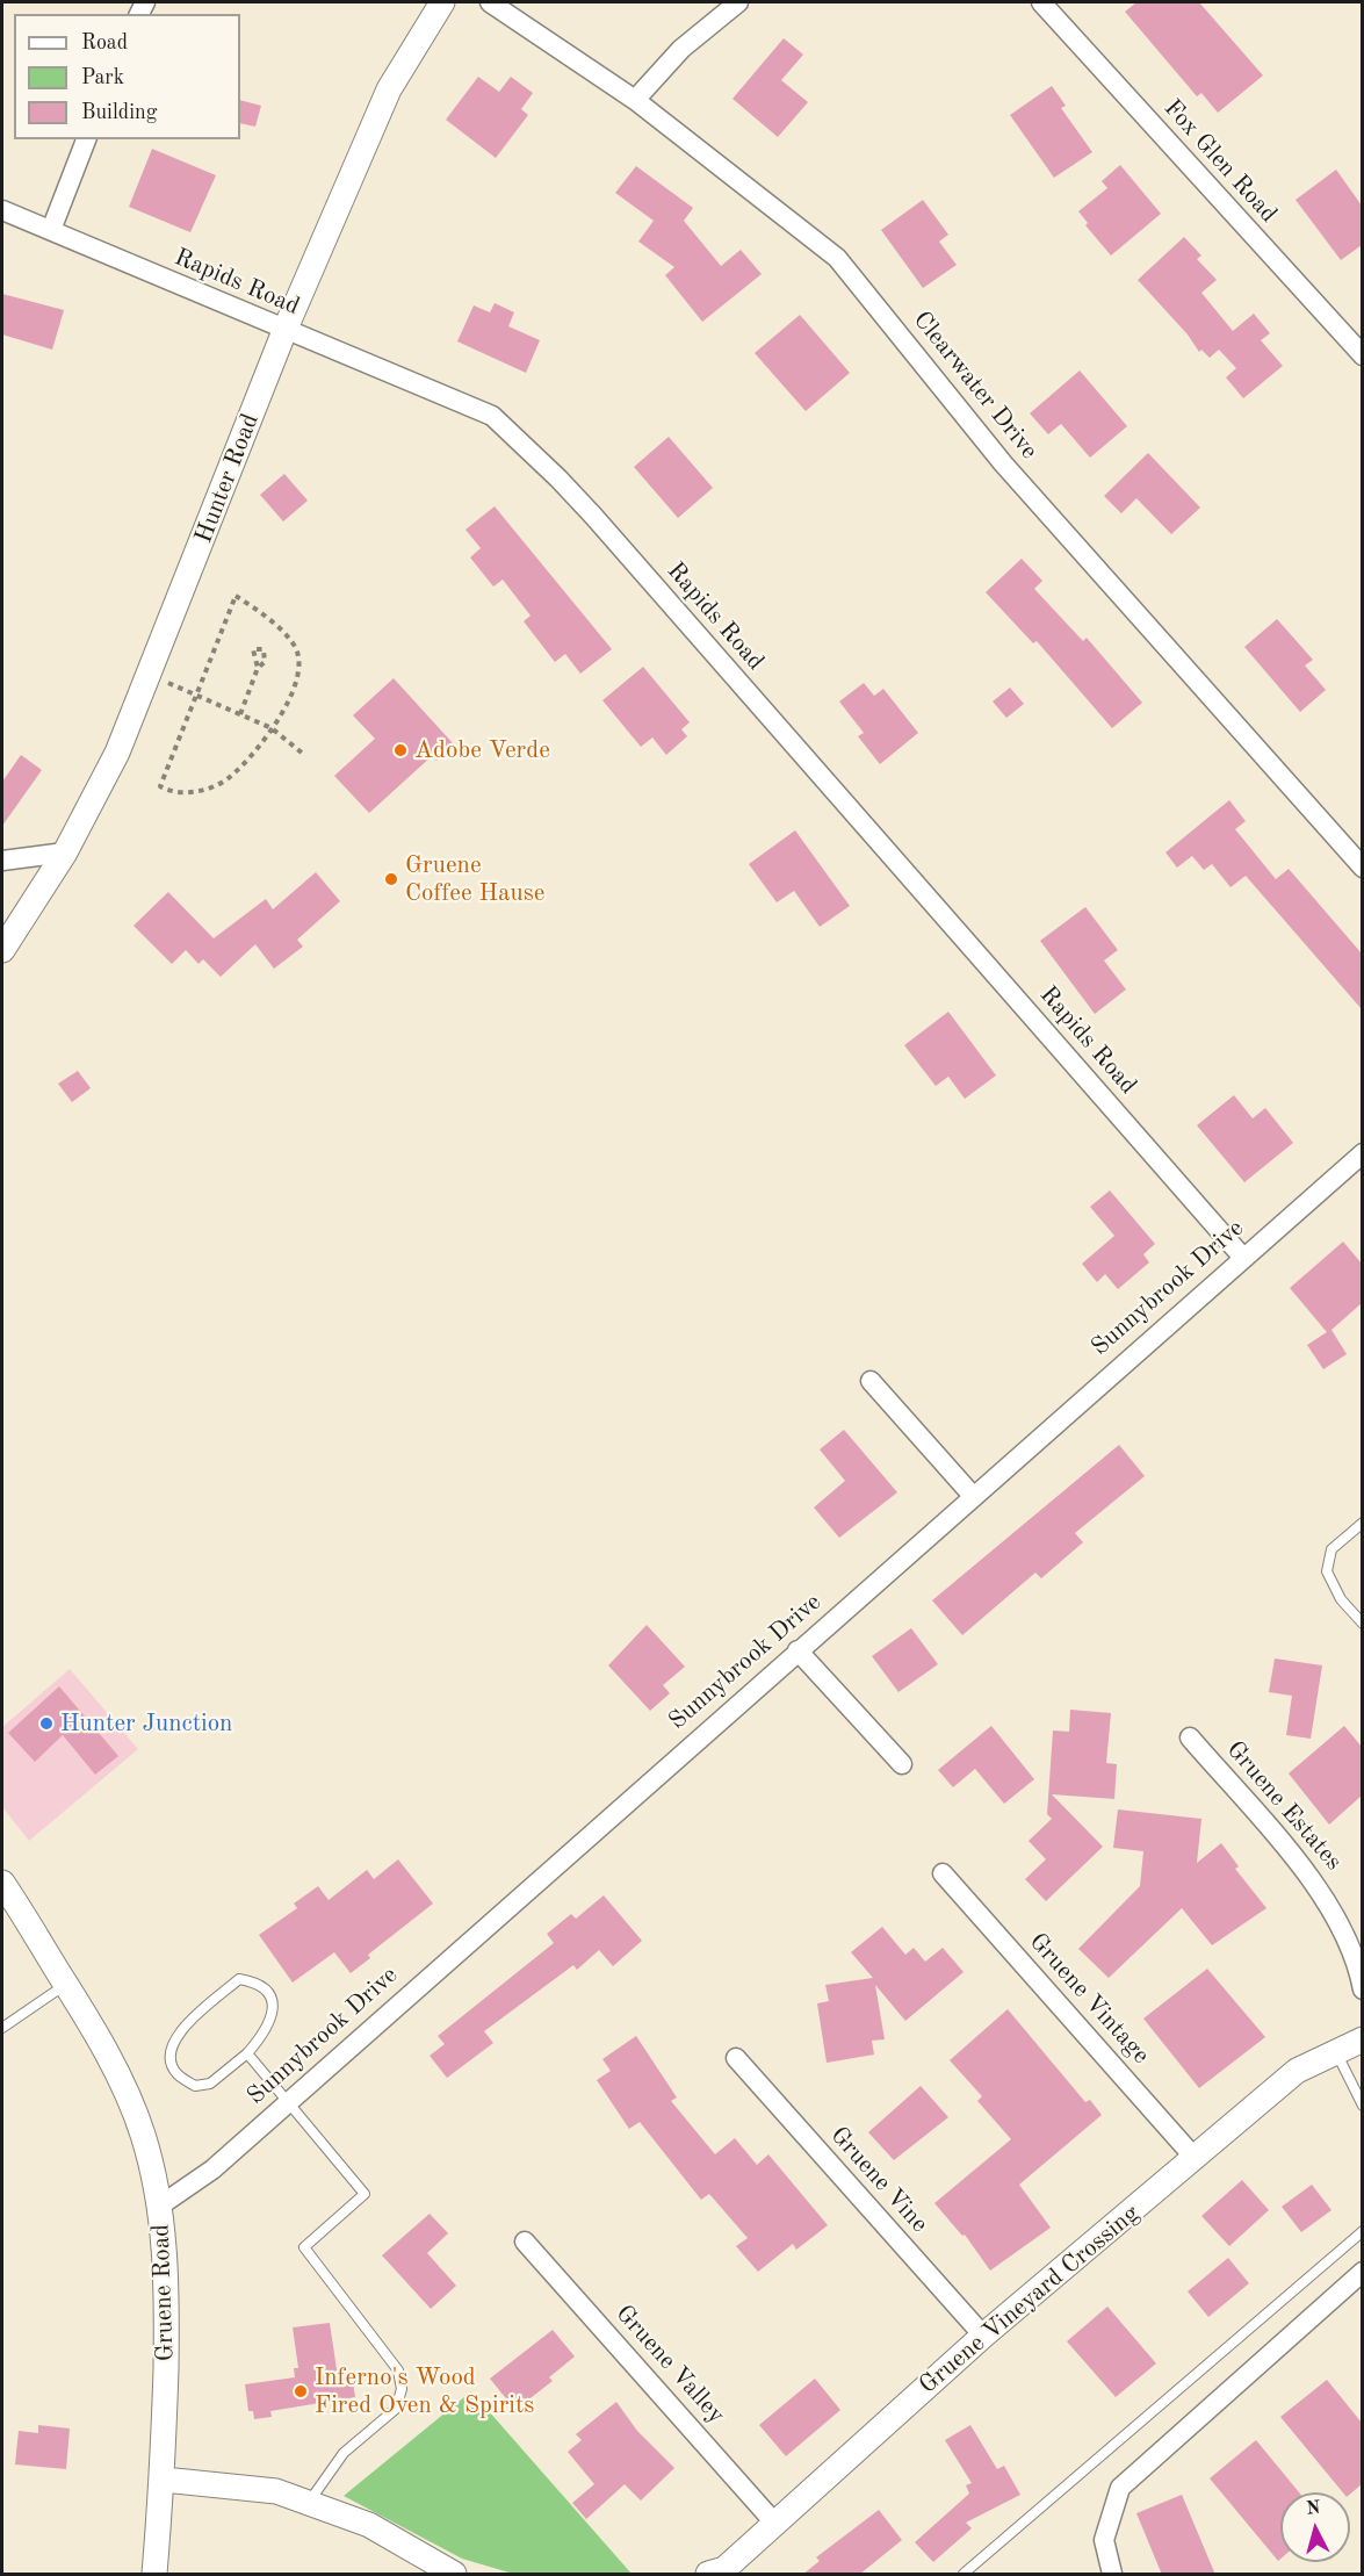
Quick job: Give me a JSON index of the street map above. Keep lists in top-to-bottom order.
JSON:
{
  "streets": {
    "street": [
      "Fox Glen Road",
      "Rapids Road",
      "Clearwater Drive",
      "Hunter Road",
      "Sunnybrook Drive",
      "Gruene Estates",
      "Gruene Vintage",
      "Gruene Vine",
      "Gruene Road",
      "Gruene Vineyard Crossing",
      "Gruene Valley"
    ]
  },
  "crossings": [
    ["Rapids Road", "Hunter Road"],
    ["Rapids Road", "Sunnybrook Drive"],
    ["Sunnybrook Drive", "Gruene Road"],
    ["Gruene Vintage", "Gruene Vineyard Crossing"],
    ["Gruene Vine", "Gruene Vineyard Crossing"],
    ["Gruene Vineyard Crossing", "Gruene Valley"]
  ],
  "places": [
    "Adobe Verde",
    "Gruene Coffee Hause",
    "Hunter Junction",
    "Inferno's Wood Fired Oven & Spirits"
  ],
  "legend": ["Road", "Park", "Building"],
  "north": "top"
}
